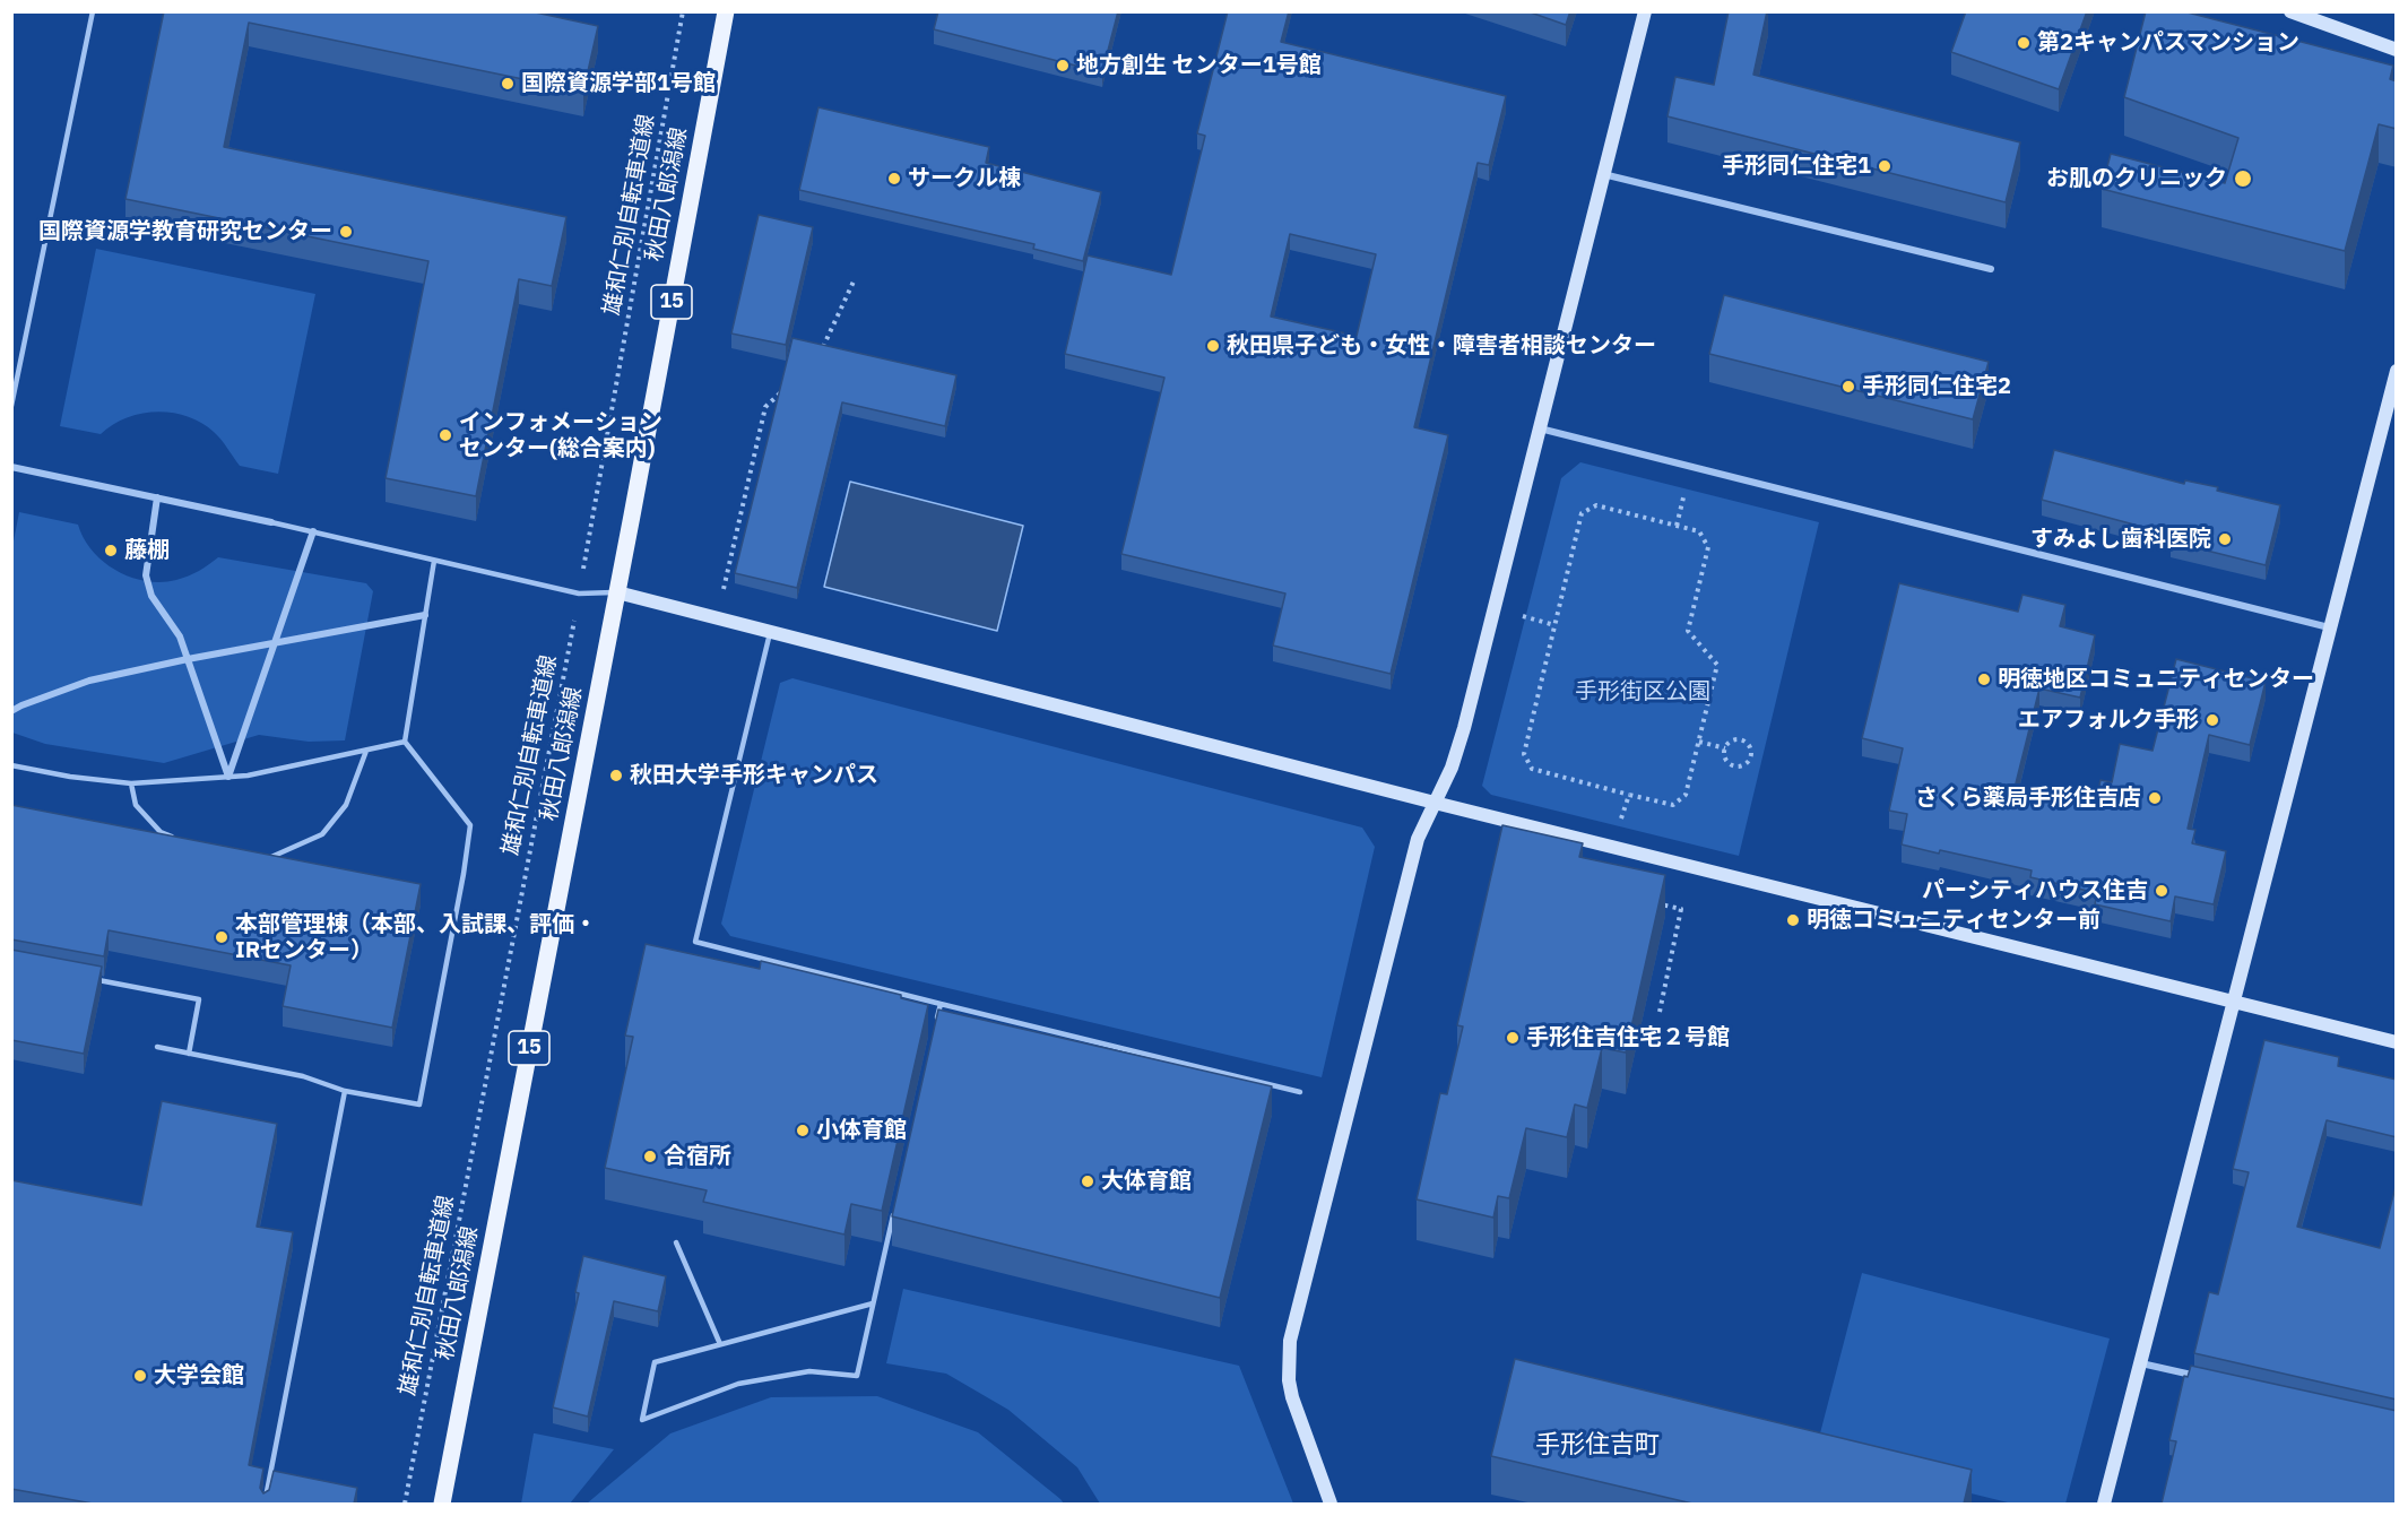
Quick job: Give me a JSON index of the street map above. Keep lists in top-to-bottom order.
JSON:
{
  "streets": {
    "main road": ["秋田八郎潟線", "15"],
    "path": ["雄和仁別自転車道線"]
  },
  "districts": ["手形住吉町"],
  "parks": ["手形街区公園"],
  "places": [
    "第2キャンパスマンション",
    "地方創生 センター1号館",
    "国際資源学部1号館",
    "手形同仁住宅1",
    "サークル棟",
    "お肌のクリニック",
    "国際資源学教育研究センター",
    "秋田県子ども・女性・障害者相談センター",
    "手形同仁住宅2",
    "インフォメーション センター(総合案内)",
    "すみよし歯科医院",
    "藤棚",
    "明徳地区コミュニティセンター",
    "エアフォルク手形",
    "秋田大学手形キャンパス",
    "さくら薬局手形住吉店",
    "パーシティハウス住吉",
    "明徳コミュニティセンター前",
    "本部管理棟（本部、入試課、評価・ IRセンター）",
    "手形住吉住宅２号館",
    "小体育館",
    "合宿所",
    "大体育館",
    "大学会館"
  ]
}
